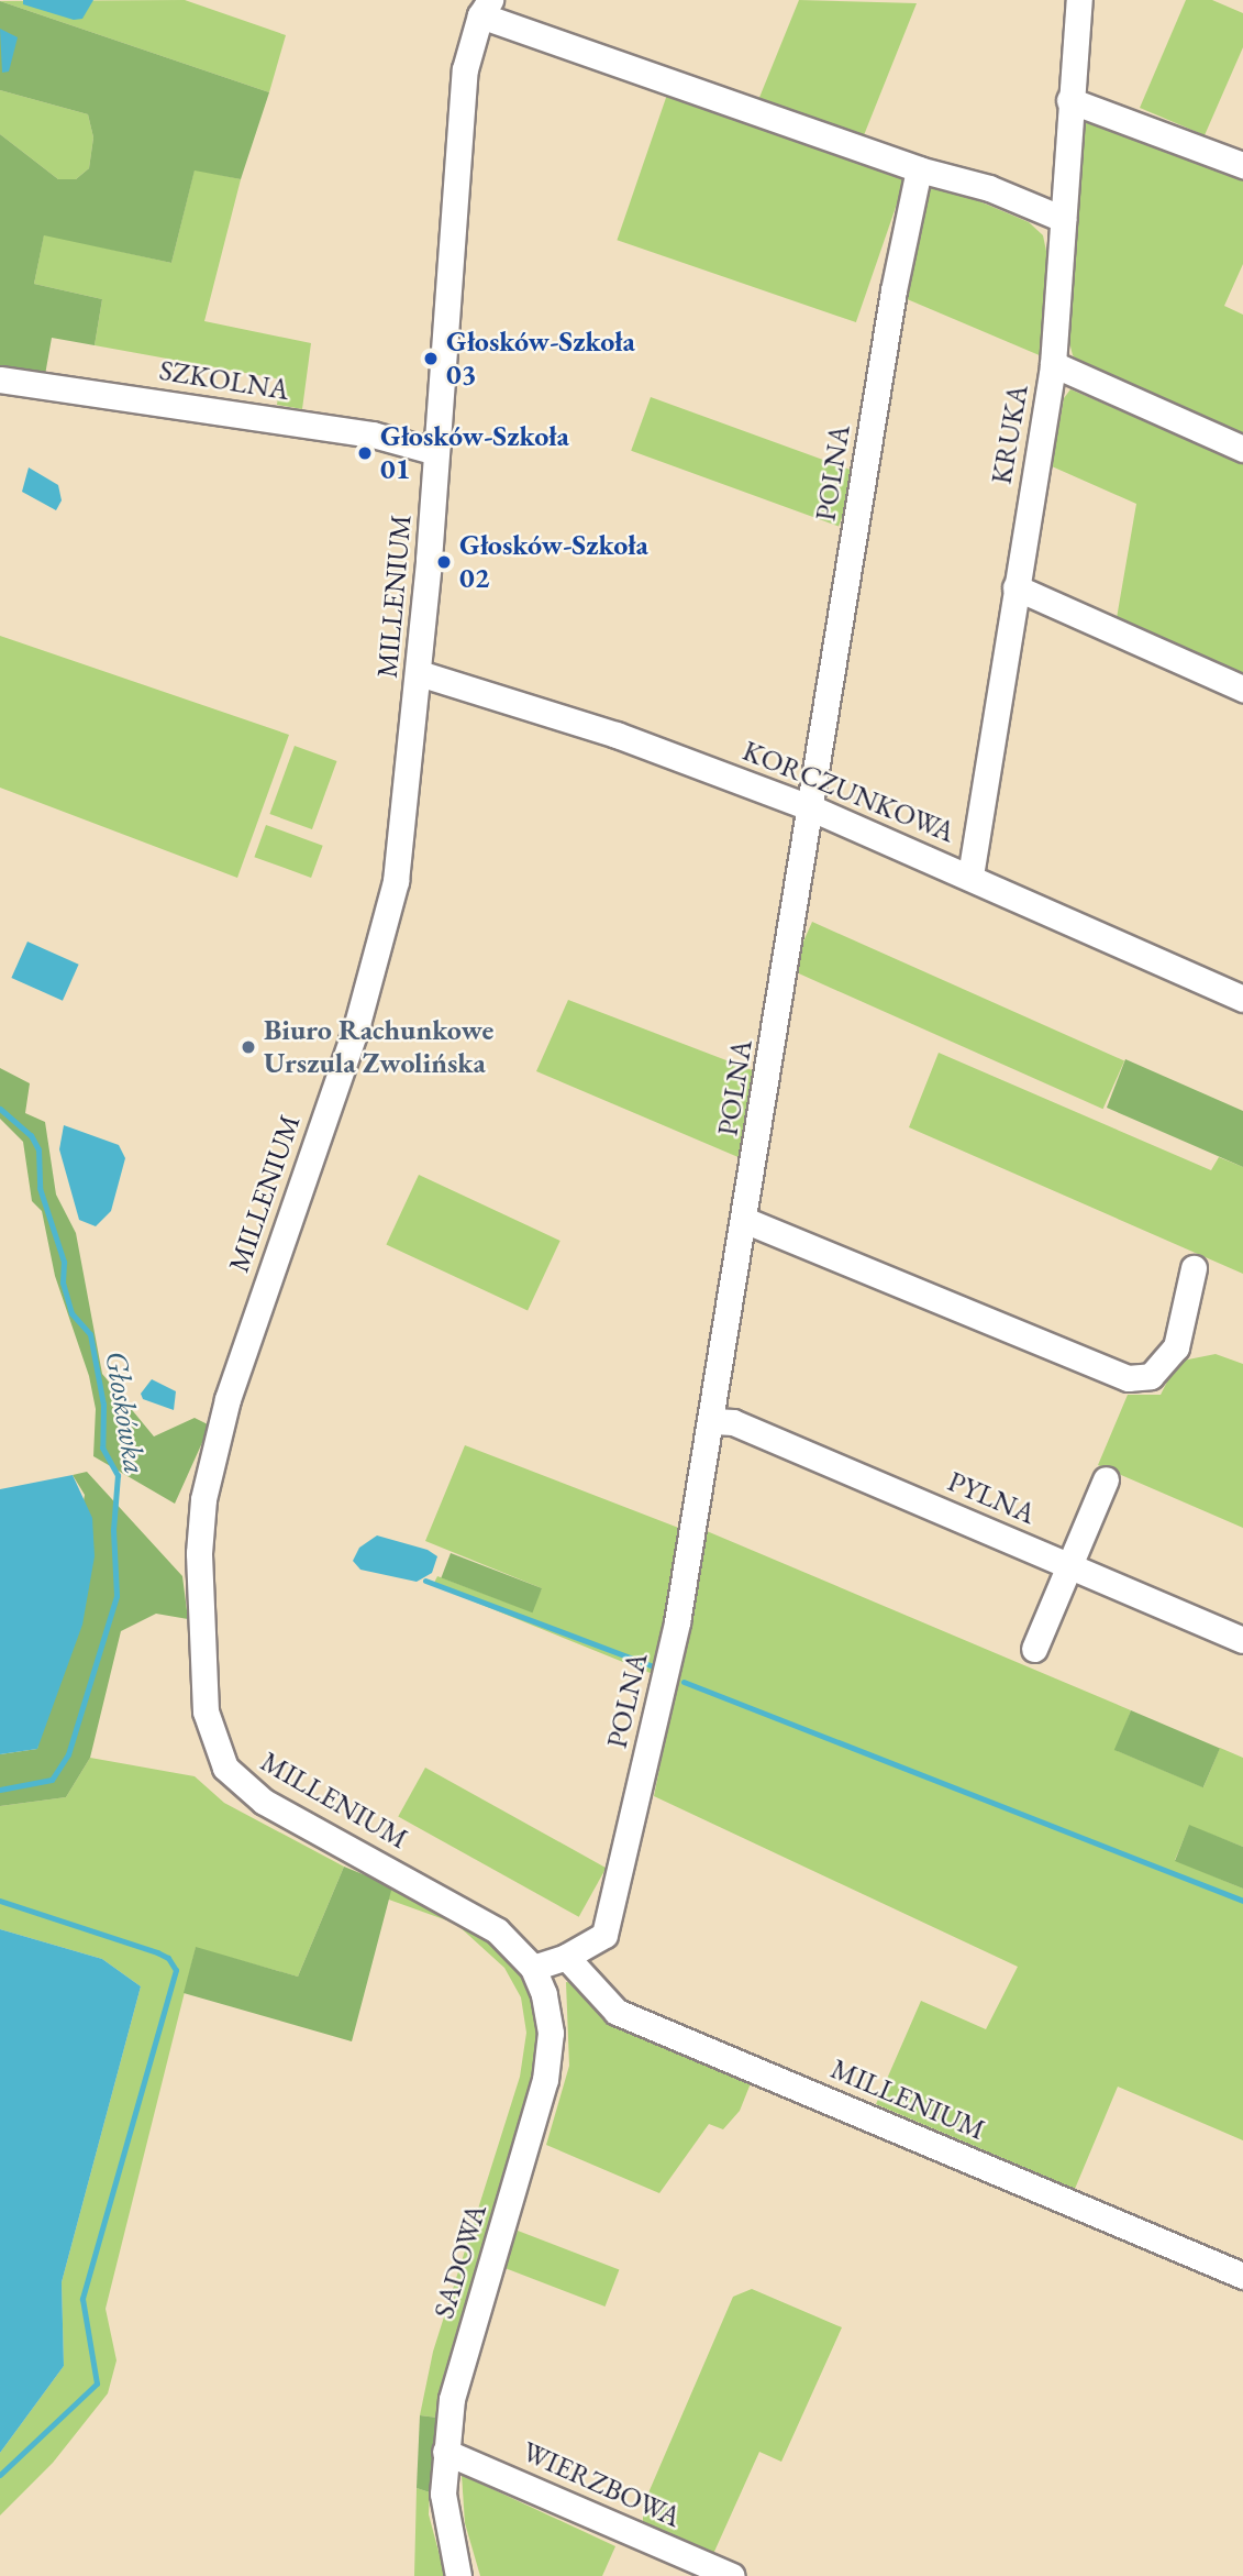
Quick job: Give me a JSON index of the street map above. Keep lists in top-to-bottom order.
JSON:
{
  "streets": {
    "street": [
      "SZKOLNA",
      "KRUKA",
      "POLNA",
      "MILLENIUM",
      "KORCZUNKOWA",
      "PYLNA",
      "SADOWA",
      "WIERZBOWA"
    ]
  },
  "crossings": [
    ["SZKOLNA", "MILLENIUM"],
    ["KRUKA", "KORCZUNKOWA"],
    ["POLNA", "MILLENIUM"],
    ["POLNA", "KORCZUNKOWA"],
    ["POLNA", "PYLNA"],
    ["POLNA", "SADOWA"],
    ["MILLENIUM", "KORCZUNKOWA"],
    ["MILLENIUM", "SADOWA"],
    ["SADOWA", "WIERZBOWA"]
  ],
  "water": ["Głoskówka"],
  "places": [
    "Głosków-Szkoła 03",
    "Głosków-Szkoła 01",
    "Głosków-Szkoła 02",
    "Biuro Rachunkowe Urszula Zwolińska"
  ]
}
